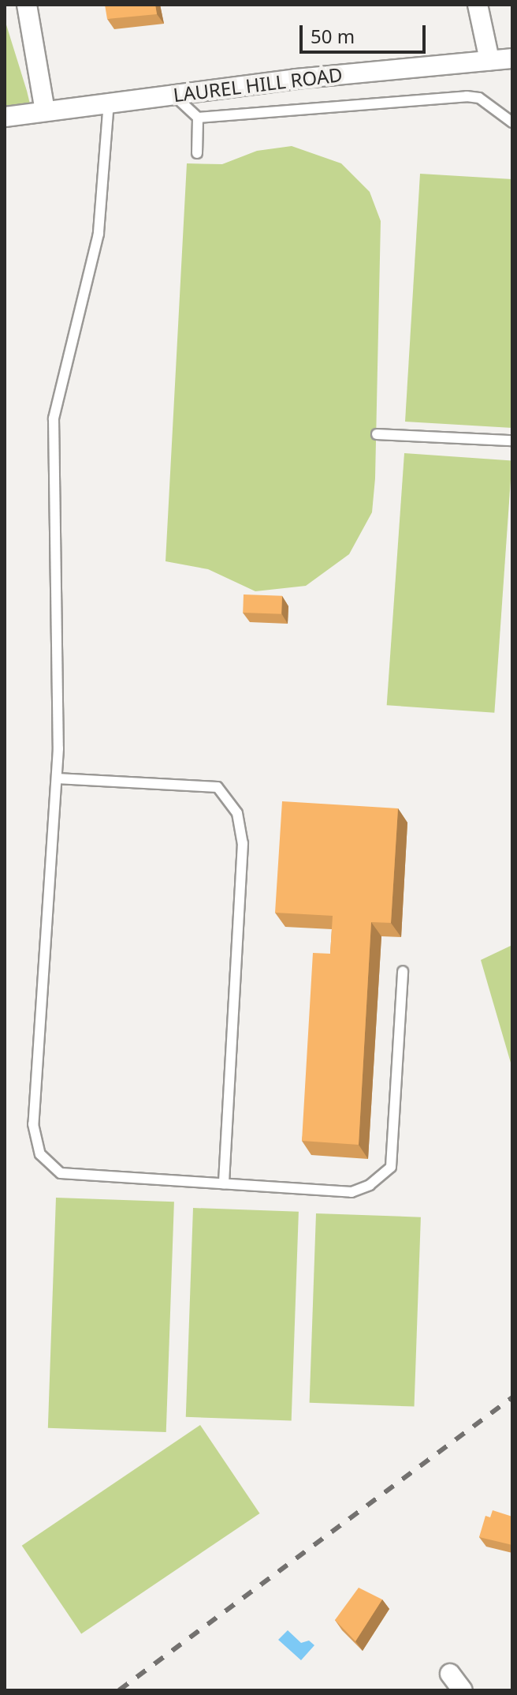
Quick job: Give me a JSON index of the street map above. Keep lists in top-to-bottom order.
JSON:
{
  "streets": {
    "street": ["LAUREL HILL ROAD"]
  },
  "scale_bar": "50 m"
}
